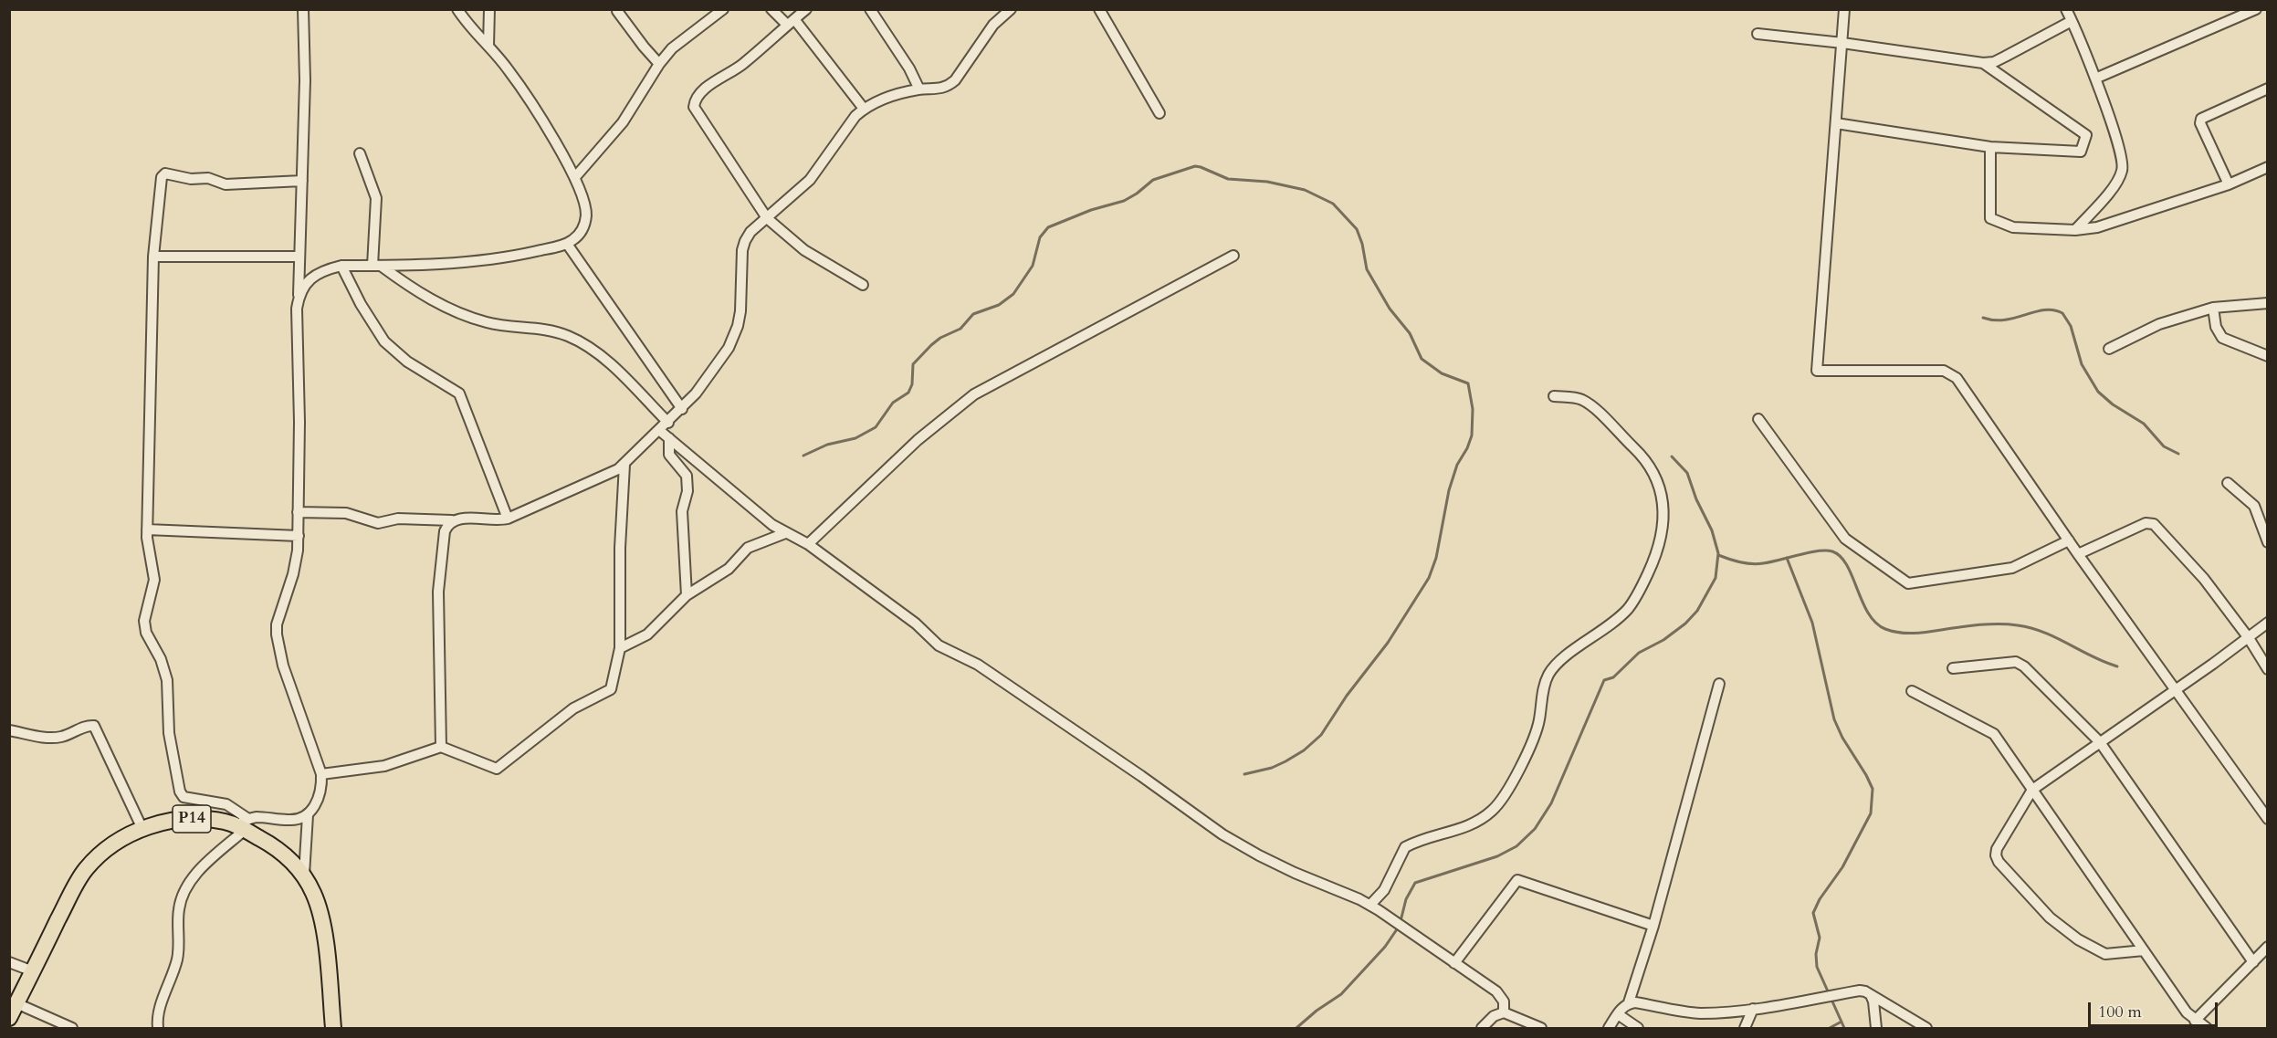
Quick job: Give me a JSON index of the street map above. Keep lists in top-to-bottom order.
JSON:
{
  "streets": {
    "main road": ["P14"]
  },
  "scale_bar": "100 m"
}
